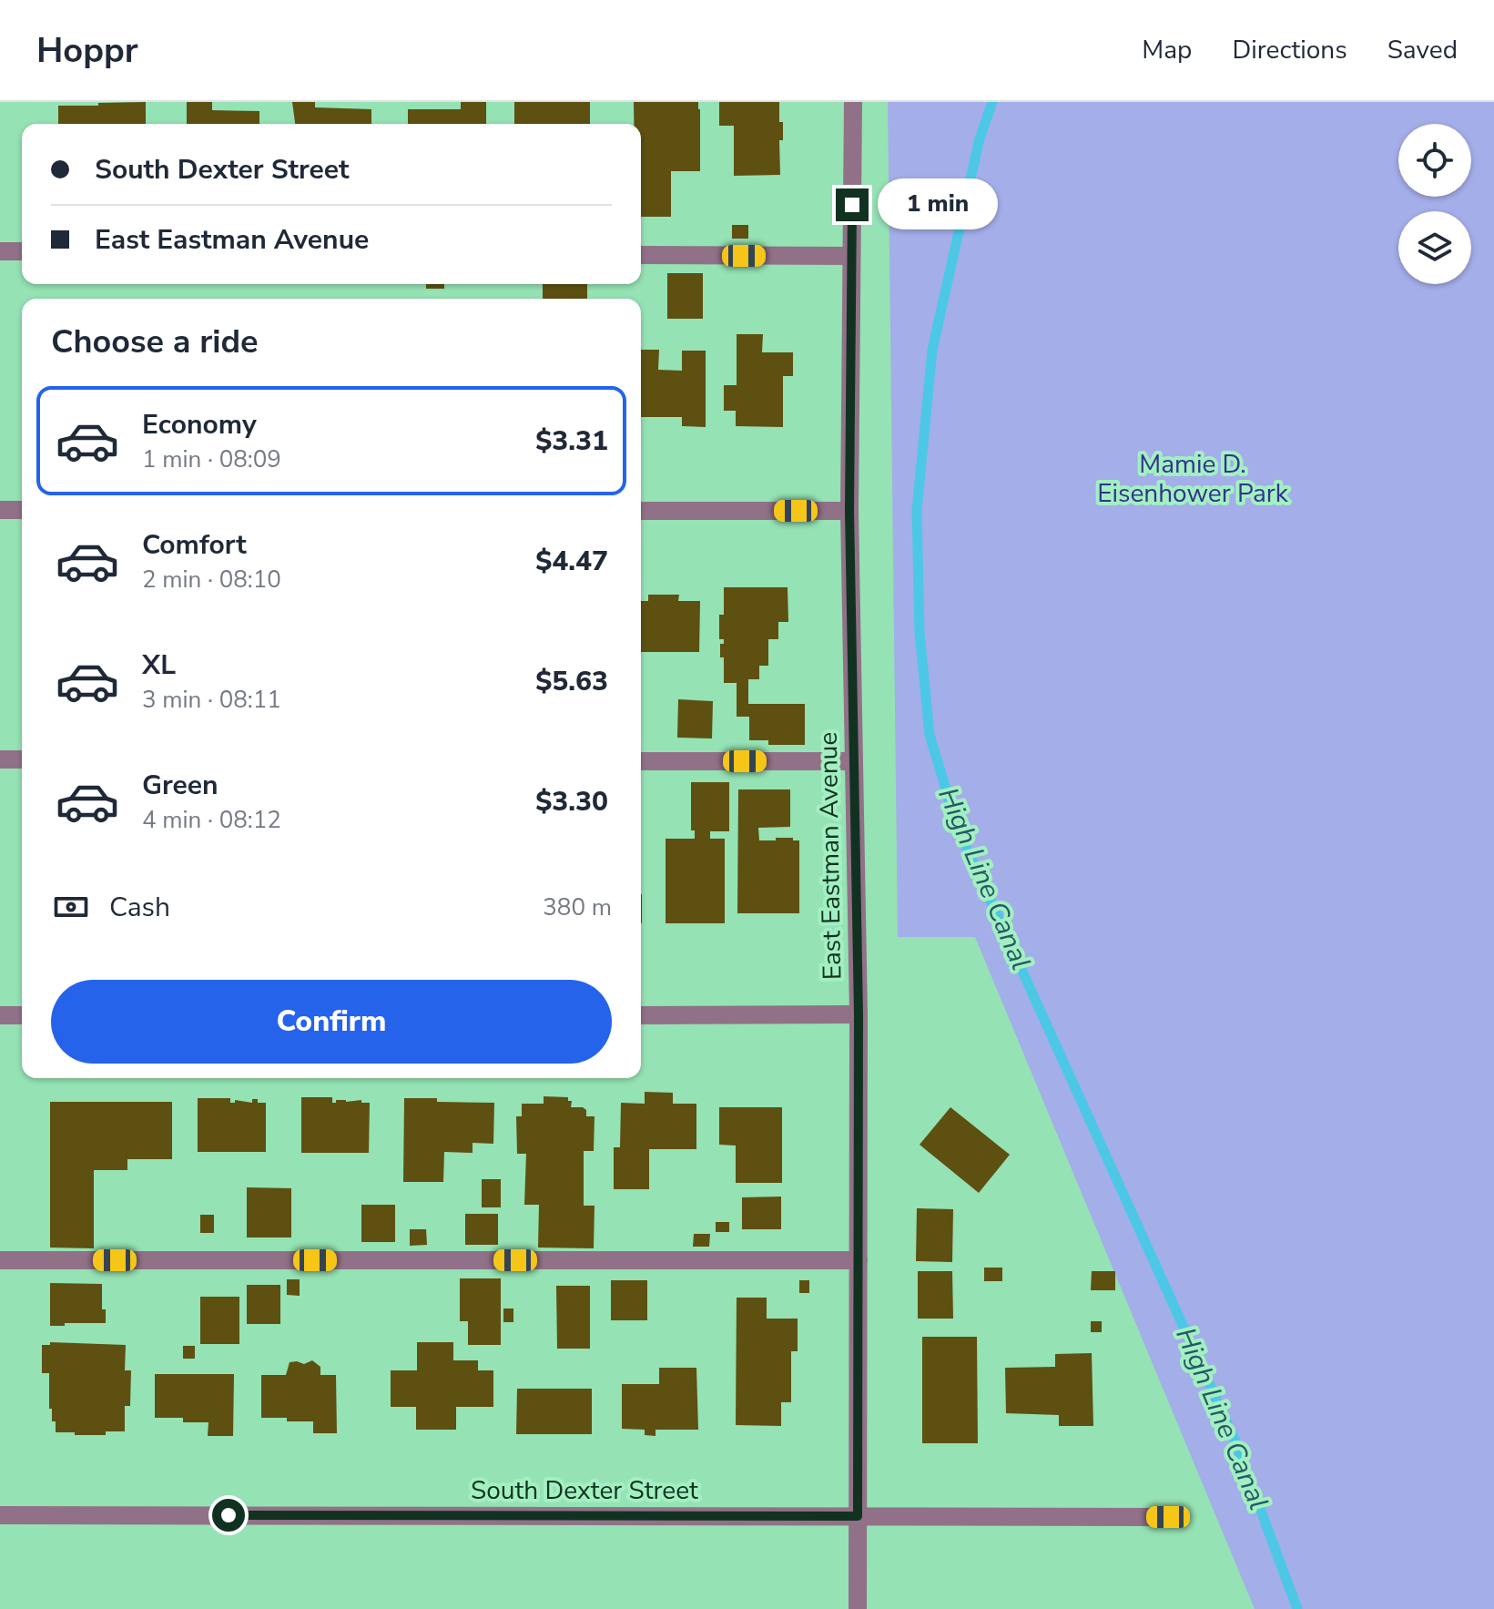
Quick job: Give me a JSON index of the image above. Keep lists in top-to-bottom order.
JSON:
{
  "streets": {
    "street": ["East Eastman Avenue", "South Dexter Street"]
  },
  "crossings": [
    ["East Eastman Avenue", "South Dexter Street"]
  ],
  "water": ["High Line Canal"],
  "parks": ["Mamie D. Eisenhower Park"],
  "page": {
    "header": "Hoppr",
    "nav": ["Map", "Directions", "Saved"],
    "banner": ["South Dexter Street", "East Eastman Avenue"],
    "bubble": "1 min",
    "heading": "Choose a ride",
    "list": [
      {
        "name": "Economy",
        "note": "1 min · 08:09",
        "value": "$3.31"
      },
      {
        "name": "Comfort",
        "note": "2 min · 08:10",
        "value": "$4.47"
      },
      {
        "name": "XL",
        "note": "3 min · 08:11",
        "value": "$5.63"
      },
      {
        "name": "Green",
        "note": "4 min · 08:12",
        "value": "$3.30"
      }
    ],
    "pay": ["Cash", "380 m"],
    "buttons": "Confirm"
  }
}
